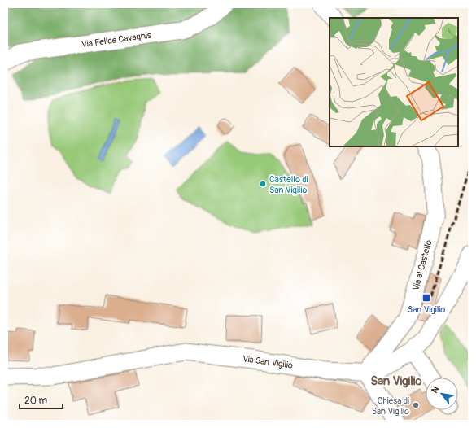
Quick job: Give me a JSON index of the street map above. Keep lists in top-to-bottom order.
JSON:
{
  "streets": {
    "street": ["Via Felice Cavagnis", "Via al Castello", "Via San Vigilio"]
  },
  "crossings": [
    ["Via al Castello", "Via San Vigilio"]
  ],
  "districts": ["San Vigilio"],
  "places": {
    "other": ["Castello di San Vigilio", "Chiesa di San Vigilio"],
    "transit": ["San Vigilio"]
  },
  "scale_bar": "20 m",
  "north": "top left"
}
